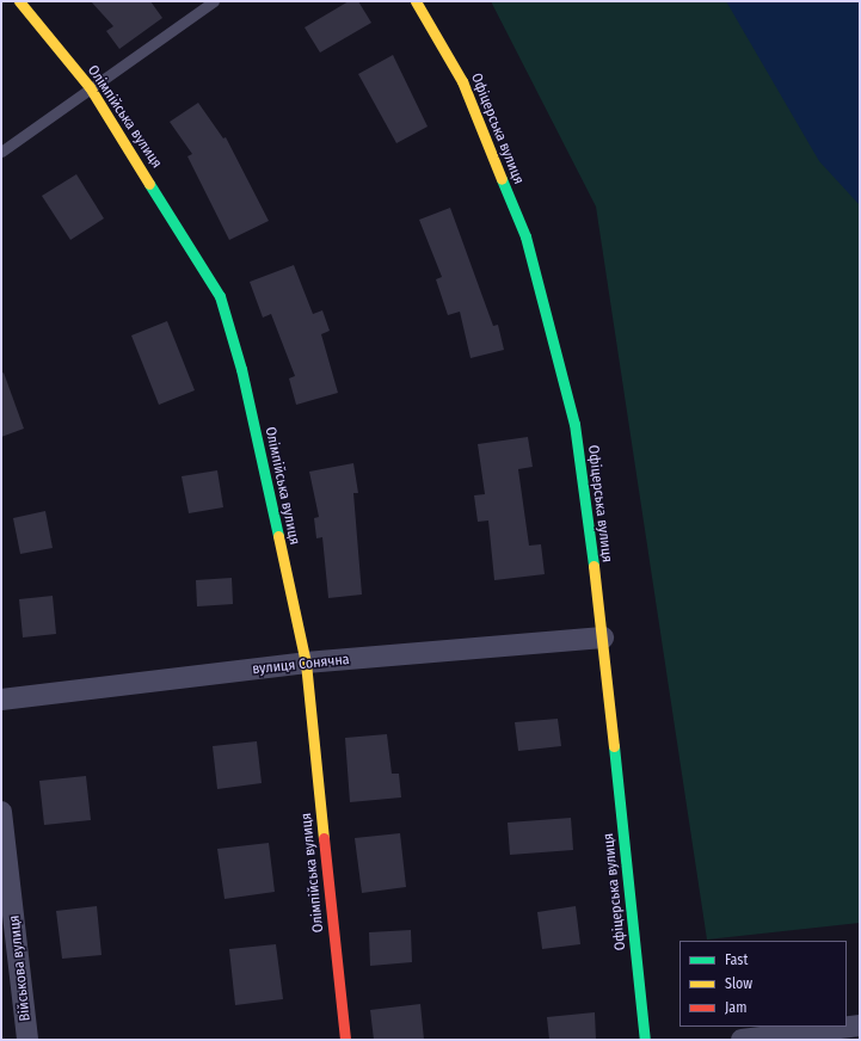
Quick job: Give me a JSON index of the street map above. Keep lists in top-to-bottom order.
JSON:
{
  "streets": {
    "street": [
      "Олімпійська вулиця",
      "Офіцерська вулиця",
      "вулиця Сонячна",
      "Військова вулиця"
    ]
  },
  "crossings": [
    ["Олімпійська вулиця", "вулиця Сонячна"],
    ["Офіцерська вулиця", "вулиця Сонячна"]
  ],
  "legend": ["Fast", "Slow", "Jam"]
}
